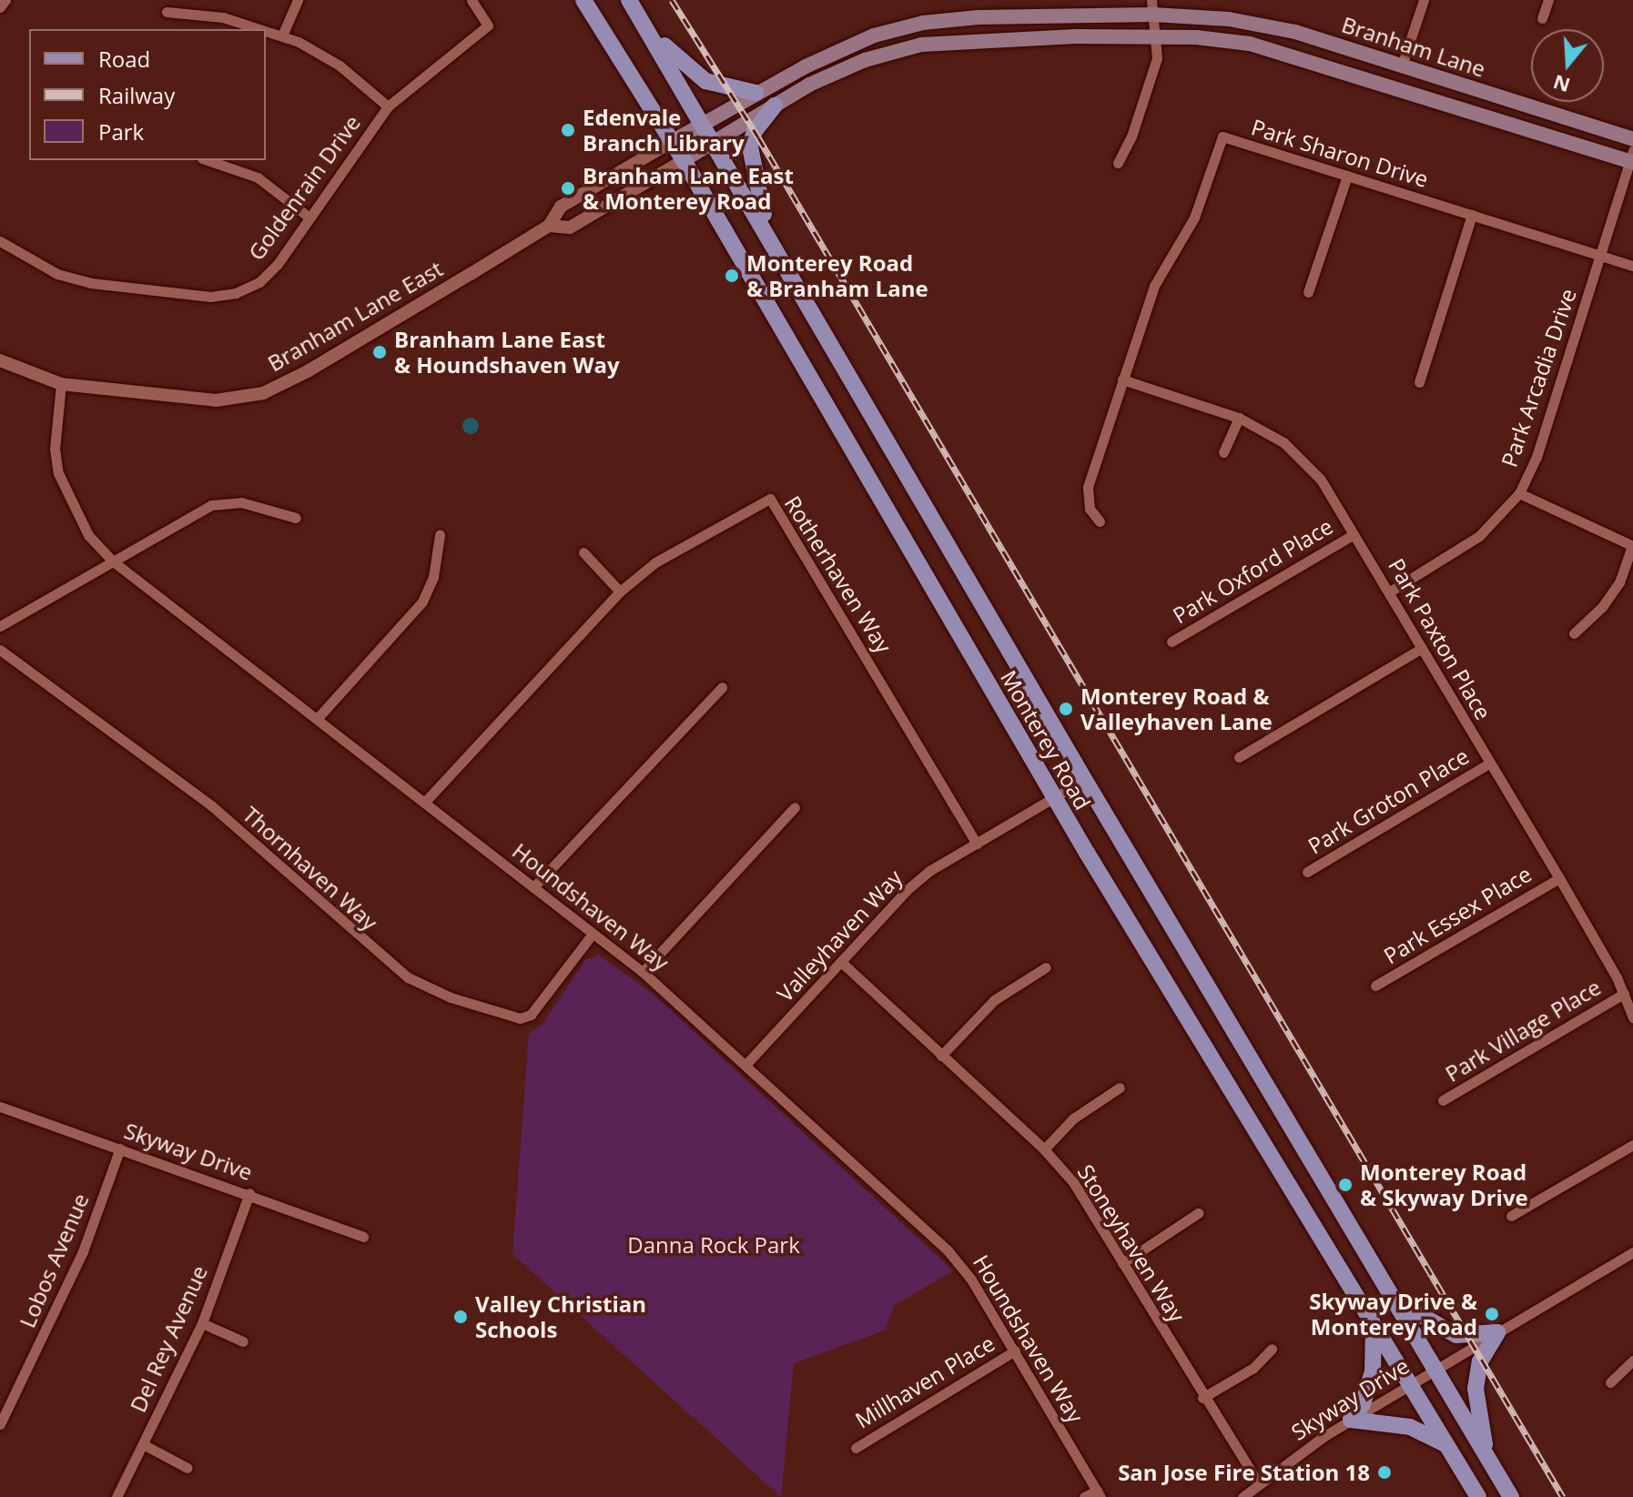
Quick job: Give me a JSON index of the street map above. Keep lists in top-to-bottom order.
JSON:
{
  "streets": {
    "main road": ["Branham Lane", "Branham Lane East", "Monterey Road"],
    "street": [
      "Park Sharon Drive",
      "Goldenrain Drive",
      "Park Arcadia Drive",
      "Park Oxford Place",
      "Rotherhaven Way",
      "Park Paxton Place",
      "Park Groton Place",
      "Thornhaven Way",
      "Houndshaven Way",
      "Park Essex Place",
      "Valleyhaven Way",
      "Park Village Place",
      "Skyway Drive",
      "Stoneyhaven Way",
      "Lobos Avenue",
      "Del Rey Avenue",
      "Millhaven Place"
    ]
  },
  "crossings": [
    ["Branham Lane", "Branham Lane East"],
    ["Branham Lane", "Park Arcadia Drive"],
    ["Park Sharon Drive", "Park Arcadia Drive"],
    ["Park Sharon Drive", "Park Paxton Place"],
    ["Branham Lane East", "Monterey Road"],
    ["Branham Lane East", "Houndshaven Way"],
    ["Park Arcadia Drive", "Park Paxton Place"],
    ["Park Oxford Place", "Park Paxton Place"],
    ["Rotherhaven Way", "Houndshaven Way"],
    ["Rotherhaven Way", "Valleyhaven Way"],
    ["Park Paxton Place", "Park Groton Place"],
    ["Park Paxton Place", "Park Essex Place"],
    ["Park Paxton Place", "Park Village Place"],
    ["Monterey Road", "Valleyhaven Way"],
    ["Monterey Road", "Skyway Drive"],
    ["Thornhaven Way", "Houndshaven Way"],
    ["Houndshaven Way", "Valleyhaven Way"],
    ["Houndshaven Way", "Millhaven Place"],
    ["Valleyhaven Way", "Stoneyhaven Way"],
    ["Skyway Drive", "Stoneyhaven Way"],
    ["Skyway Drive", "Lobos Avenue"],
    ["Skyway Drive", "Del Rey Avenue"]
  ],
  "parks": ["Danna Rock Park"],
  "places": [
    "Edenvale Branch Library",
    "Branham Lane East & Monterey Road",
    "Monterey Road & Branham Lane",
    "Branham Lane East & Houndshaven Way",
    "Monterey Road & Valleyhaven Lane",
    "Monterey Road & Skyway Drive",
    "Skyway Drive & Monterey Road",
    "Valley Christian Schools",
    "San Jose Fire Station 18"
  ],
  "legend": ["Road", "Railway", "Park"],
  "north": "bottom"
}
